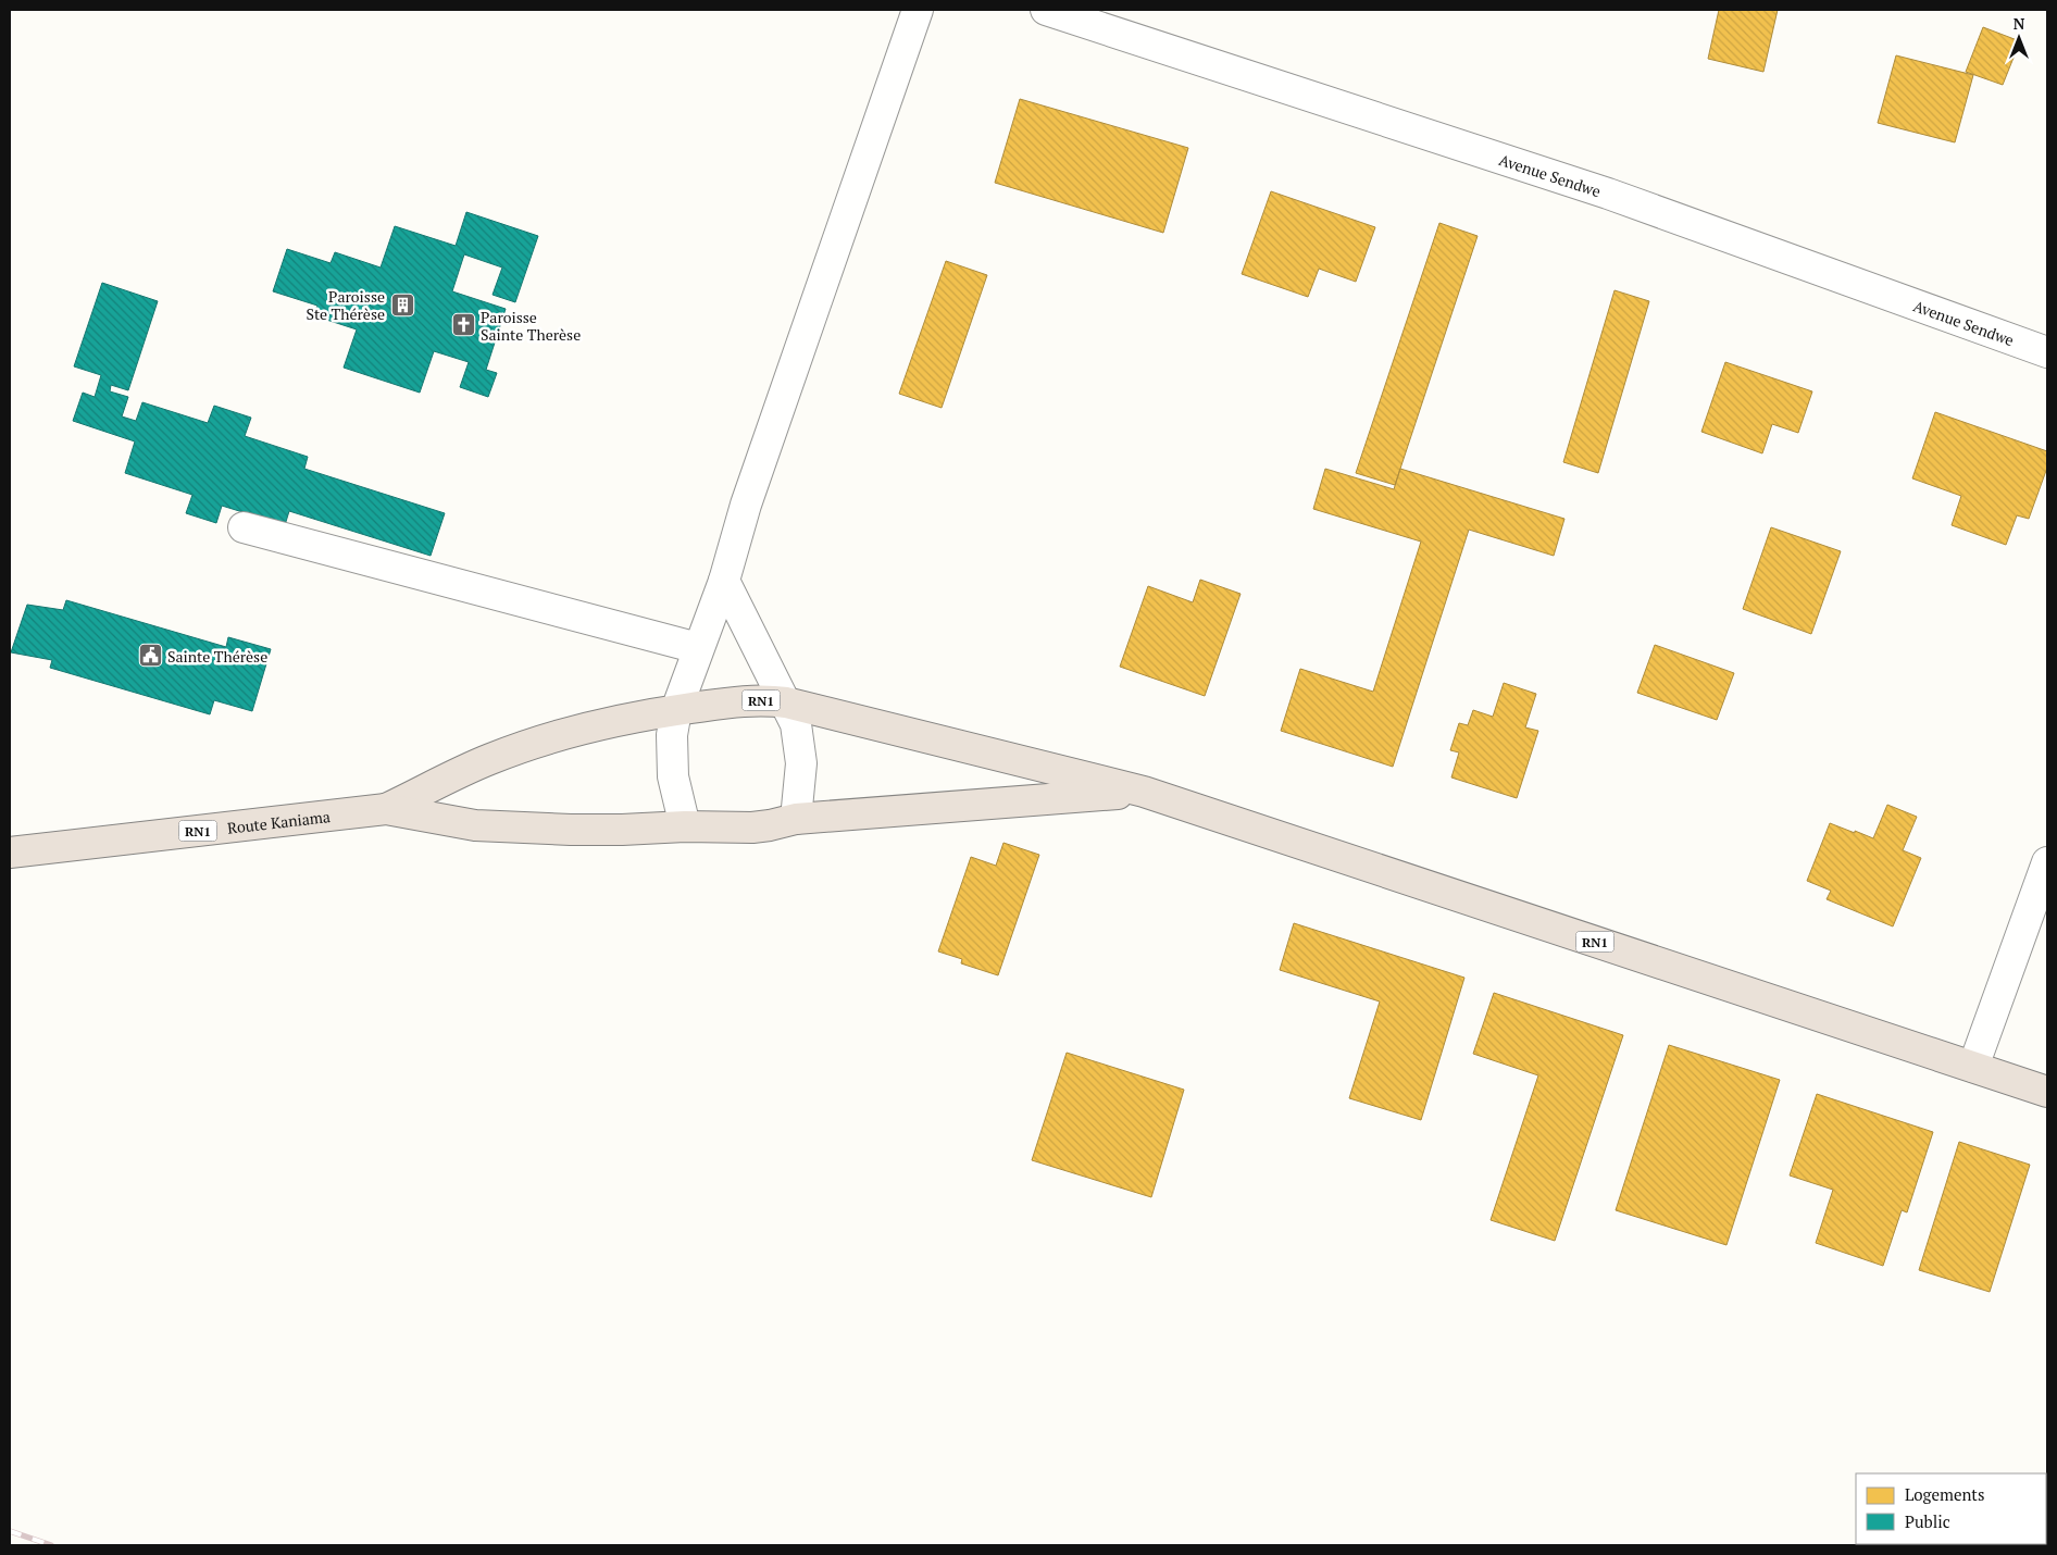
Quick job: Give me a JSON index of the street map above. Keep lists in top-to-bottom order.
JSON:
{
  "streets": {
    "highway": ["RN1", "Route Kaniama"],
    "street": ["Avenue Sendwe"]
  },
  "crossings": [
    ["RN1", "Route Kaniama"]
  ],
  "places": {
    "building": ["Paroisse Ste Thérèse"],
    "church": ["Paroisse Sainte Therèse"],
    "public building": ["Sainte Thérèse"]
  },
  "legend": ["Logements", "Public"],
  "north": "top"
}
